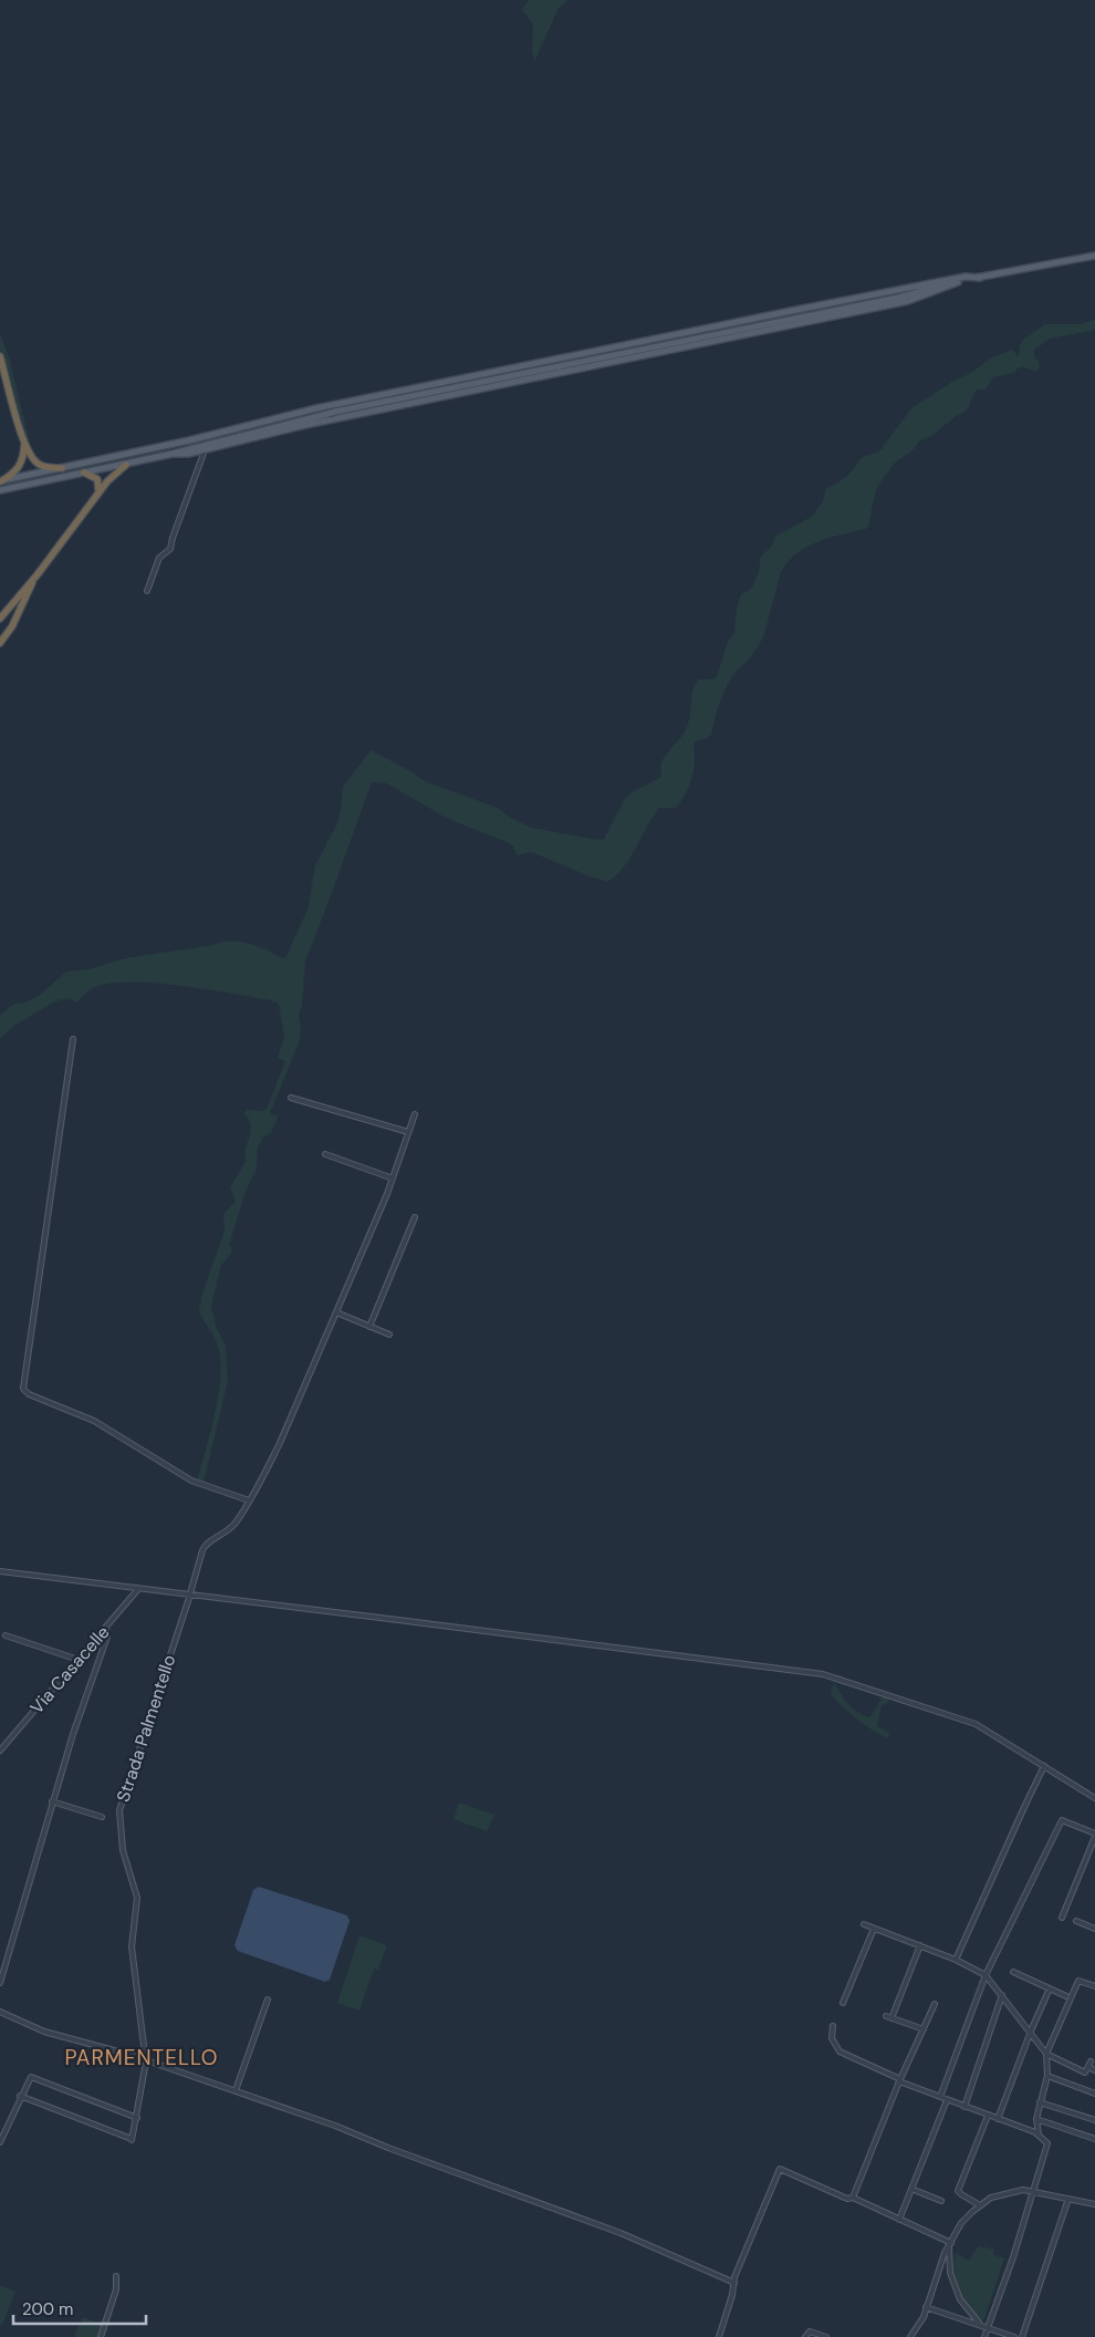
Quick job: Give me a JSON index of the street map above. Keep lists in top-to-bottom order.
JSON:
{
  "streets": {
    "street": ["Via Casacelle", "Strada Palmentello"]
  },
  "districts": ["PARMENTELLO"],
  "scale_bar": "200 m"
}
